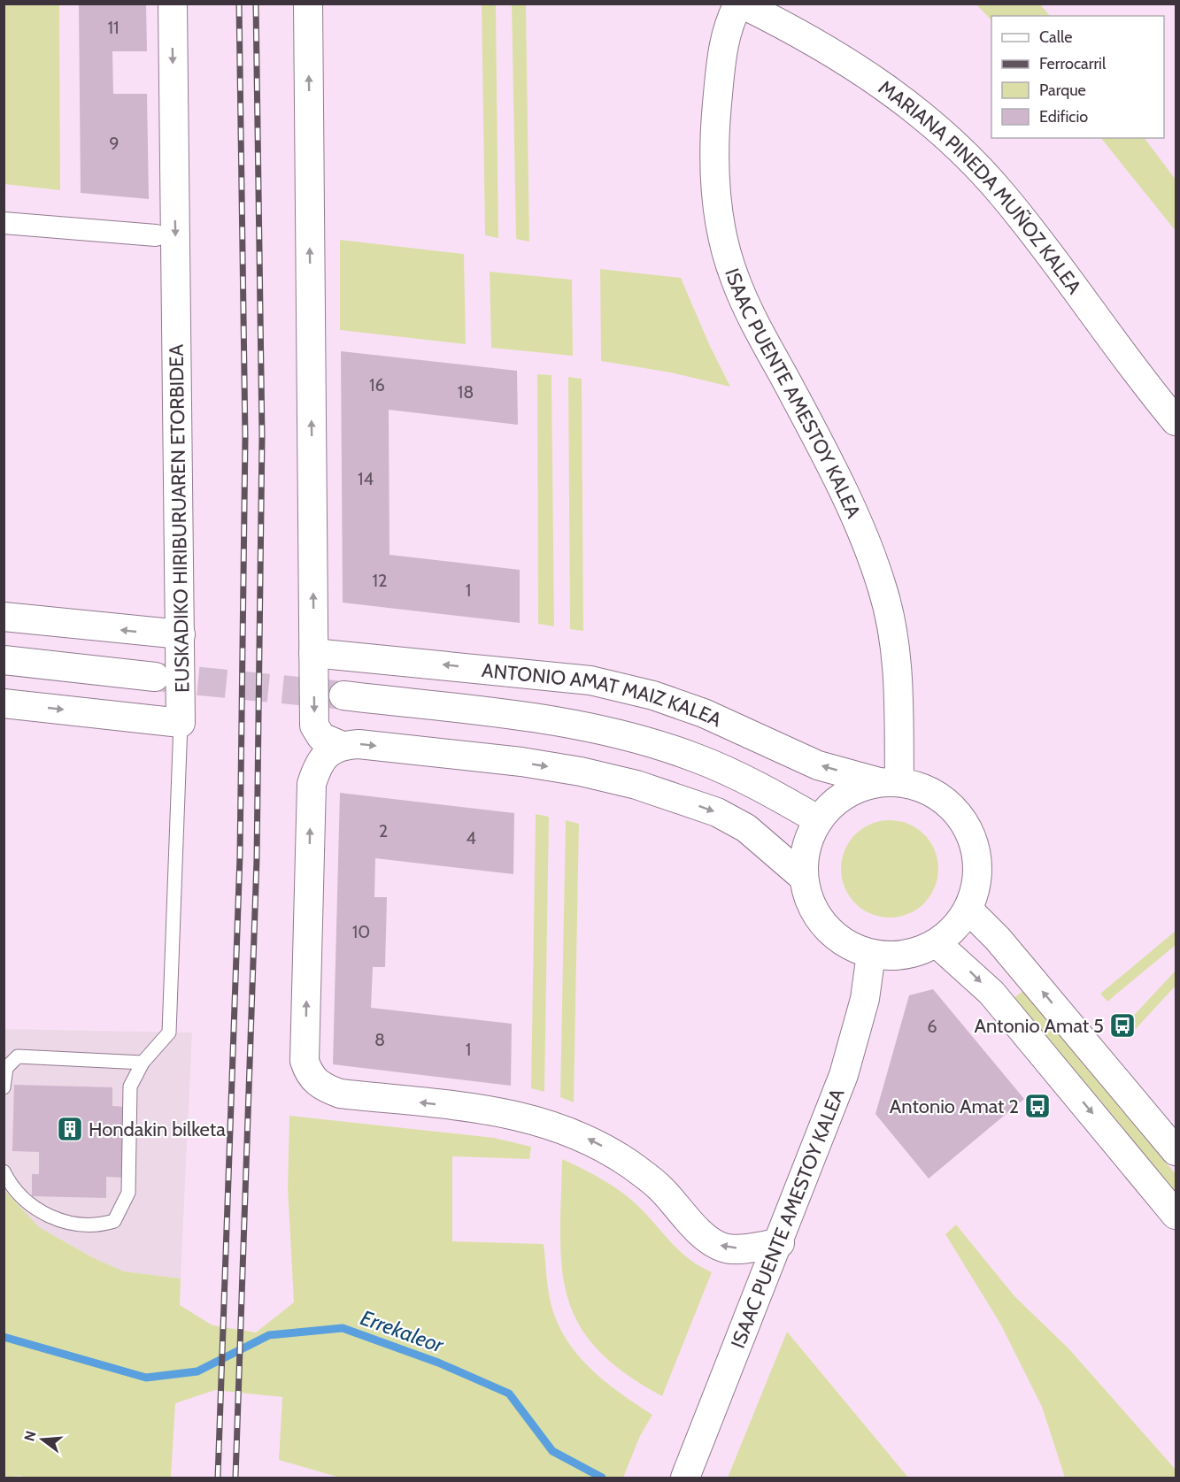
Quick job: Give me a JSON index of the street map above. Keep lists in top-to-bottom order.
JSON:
{
  "streets": {
    "street": [
      "MARIANA PINEDA MUÑOZ KALEA",
      "ISAAC PUENTE AMESTOY KALEA",
      "EUSKADIKO HIRIBURUAREN ETORBIDEA",
      "ANTONIO AMAT MAIZ KALEA"
    ]
  },
  "crossings": [
    ["MARIANA PINEDA MUÑOZ KALEA", "ISAAC PUENTE AMESTOY KALEA"],
    ["ISAAC PUENTE AMESTOY KALEA", "ANTONIO AMAT MAIZ KALEA"]
  ],
  "water": ["Errekaleor"],
  "places": {
    "bus stop": ["Antonio Amat 5", "Antonio Amat 2"],
    "building": ["Hondakin bilketa"]
  },
  "house_numbers": [
    "11",
    "9",
    "16",
    "18",
    "14",
    "12",
    "1",
    "2",
    "4",
    "10",
    "6",
    "8",
    "1"
  ],
  "legend": [
    "Calle",
    "Ferrocarril",
    "Parque",
    "Edificio"
  ],
  "north": "left"
}
